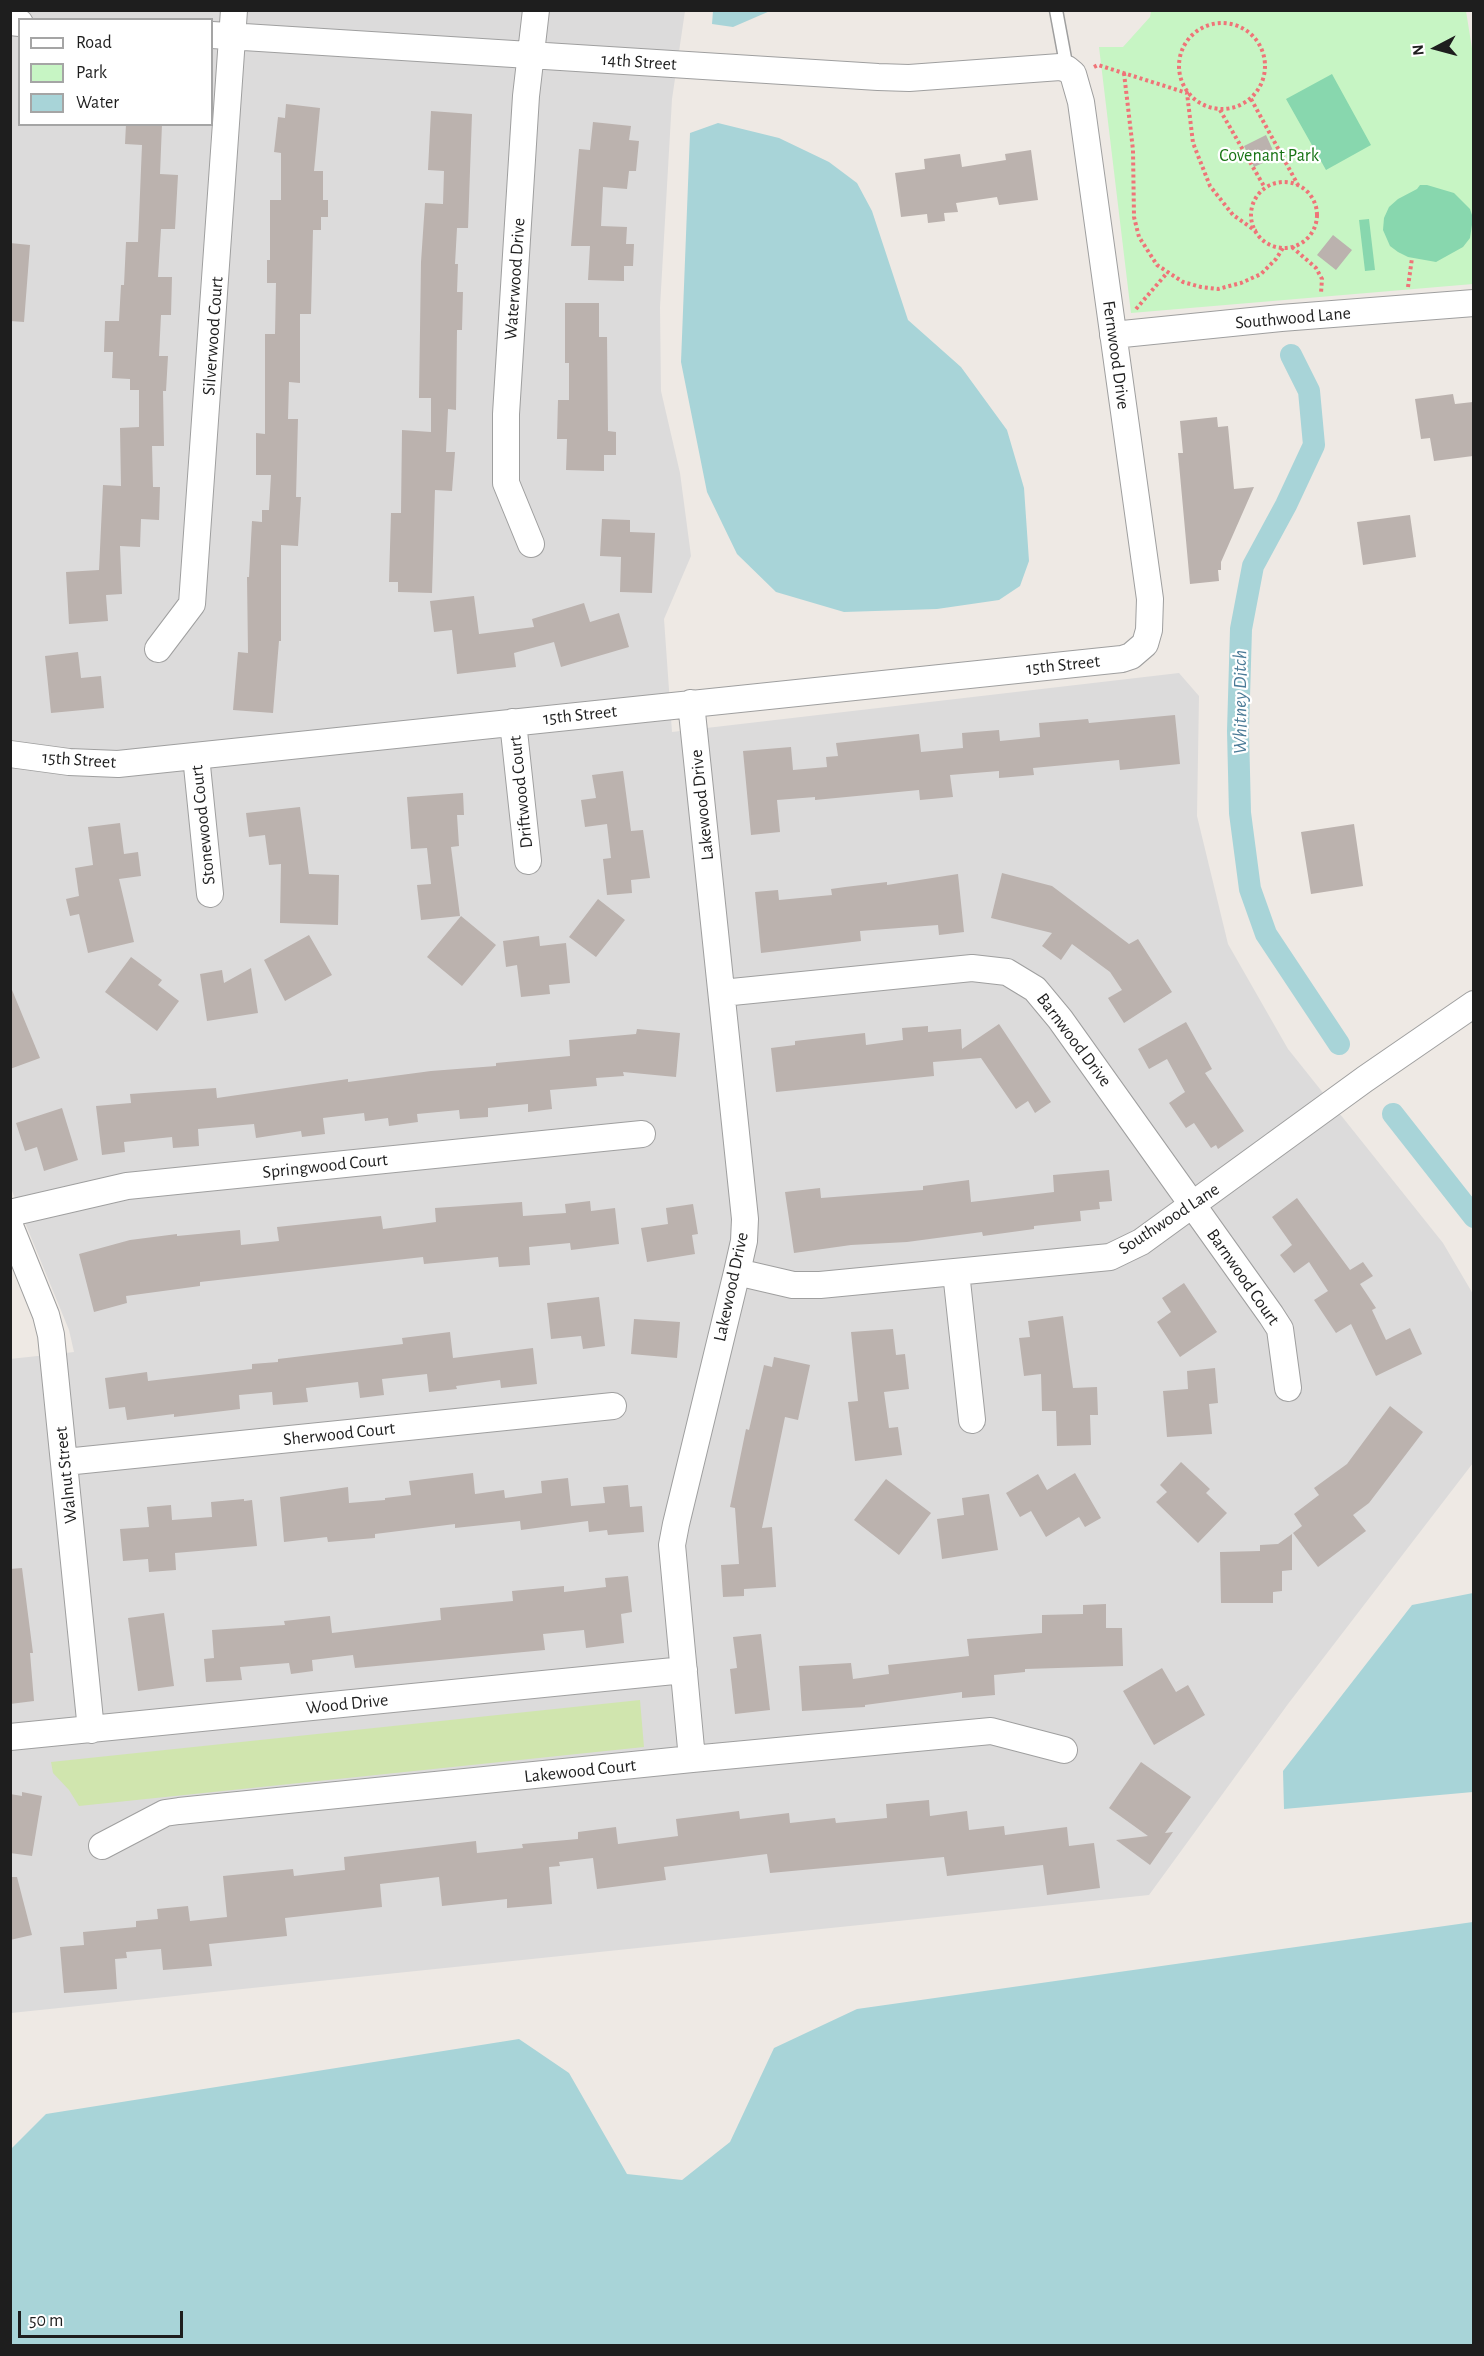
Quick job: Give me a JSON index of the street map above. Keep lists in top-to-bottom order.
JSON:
{
  "streets": {
    "street": [
      "14th Street",
      "Waterwood Drive",
      "Southwood Lane",
      "Silverwood Court",
      "Fernwood Drive",
      "15th Street",
      "Driftwood Court",
      "Lakewood Drive",
      "Stonewood Court",
      "Barnwood Drive",
      "Springwood Court",
      "Barnwood Court",
      "Sherwood Court",
      "Walnut Street",
      "Wood Drive",
      "Lakewood Court"
    ]
  },
  "crossings": [
    ["14th Street", "Waterwood Drive"],
    ["14th Street", "Silverwood Court"],
    ["14th Street", "Fernwood Drive"],
    ["Southwood Lane", "Fernwood Drive"],
    ["Southwood Lane", "Lakewood Drive"],
    ["Southwood Lane", "Barnwood Drive"],
    ["Southwood Lane", "Barnwood Court"],
    ["Fernwood Drive", "15th Street"],
    ["15th Street", "Driftwood Court"],
    ["15th Street", "Lakewood Drive"],
    ["15th Street", "Stonewood Court"],
    ["Lakewood Drive", "Barnwood Drive"],
    ["Lakewood Drive", "Wood Drive"],
    ["Lakewood Drive", "Lakewood Court"],
    ["Barnwood Drive", "Barnwood Court"],
    ["Sherwood Court", "Walnut Street"],
    ["Walnut Street", "Wood Drive"]
  ],
  "water": ["Whitney Ditch"],
  "parks": ["Covenant Park"],
  "legend": ["Road", "Park", "Water"],
  "scale_bar": "50 m",
  "north": "left"
}
